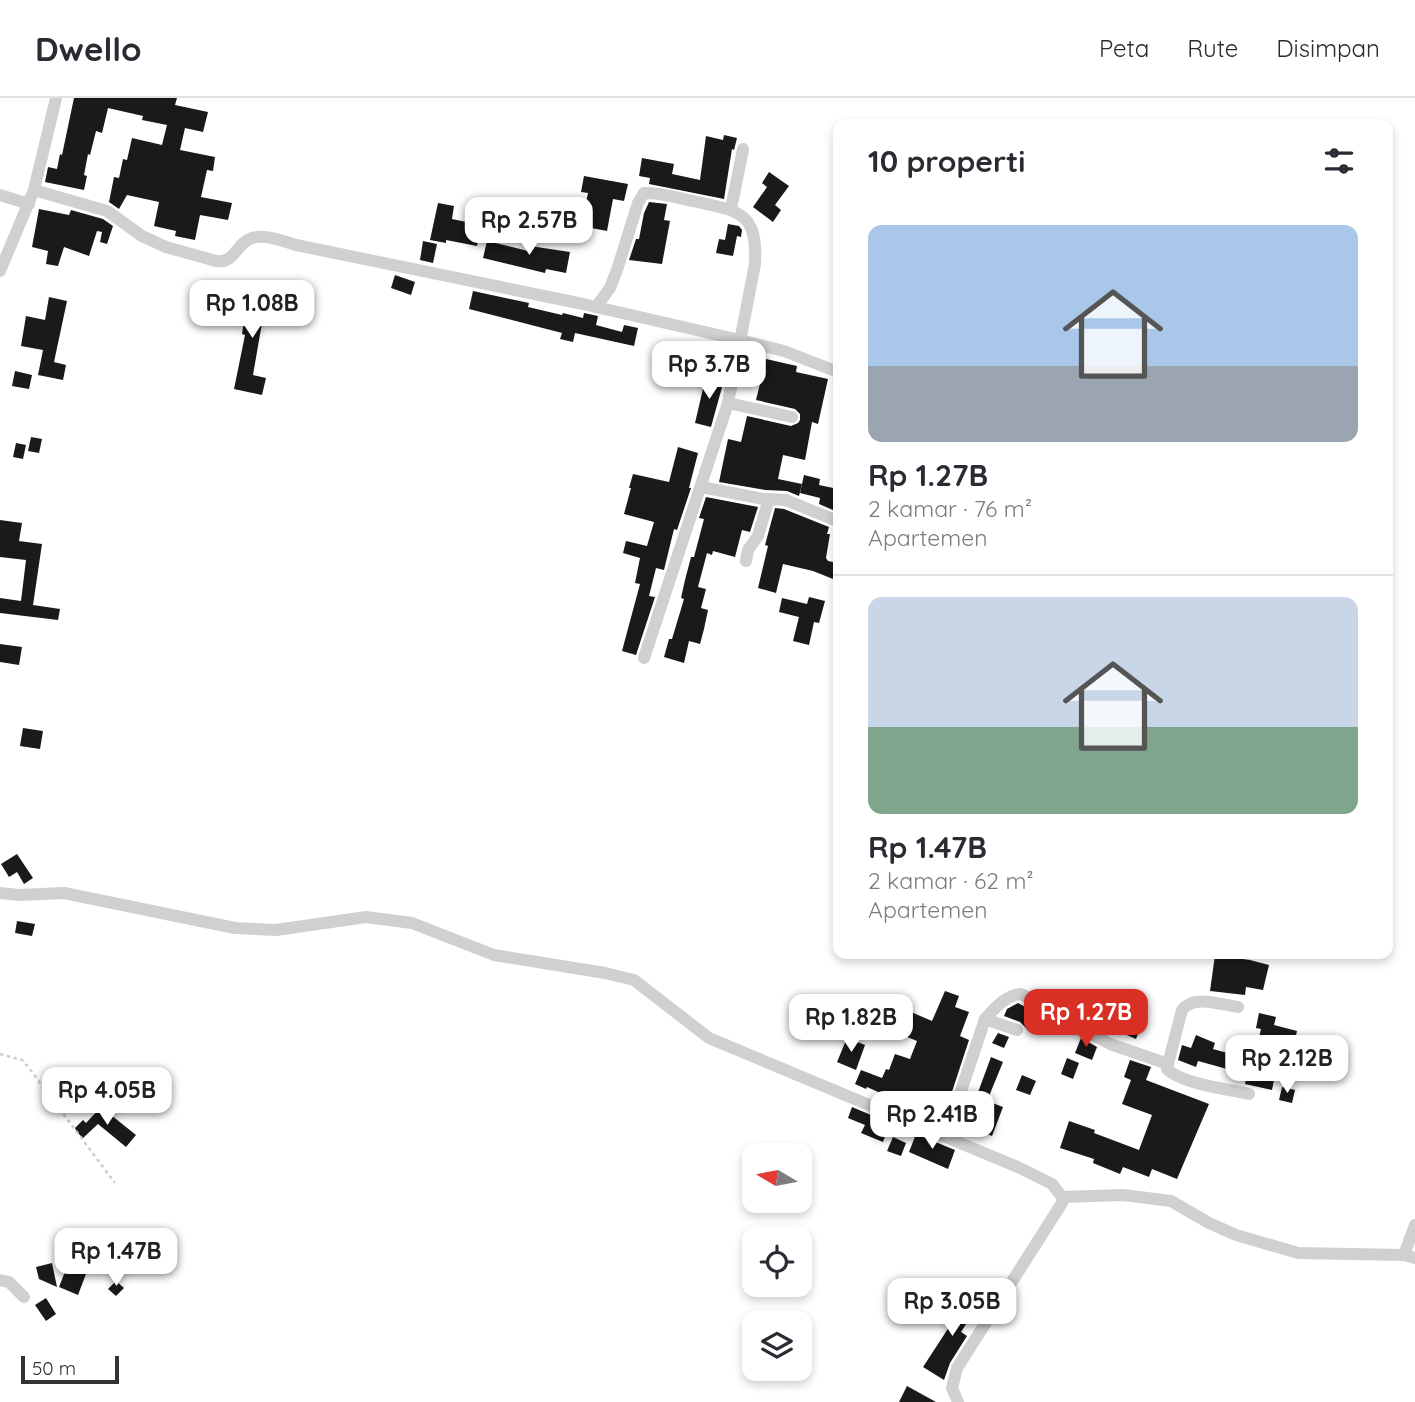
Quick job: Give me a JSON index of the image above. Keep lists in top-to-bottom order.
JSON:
{
  "scale_bar": "50 m",
  "north": "left",
  "page": {
    "header": "Dwello",
    "nav": ["Peta", "Rute", "Disimpan"],
    "heading": "10 properti",
    "price": [
      "Rp 2.57B",
      "Rp 1.08B",
      "Rp 3.7B",
      "Rp 1.27B",
      "Rp 1.82B",
      "Rp 2.12B",
      "Rp 4.05B",
      "Rp 2.41B",
      "Rp 1.47B",
      "Rp 3.05B"
    ],
    "list": [
      {
        "name": "Rp 1.27B",
        "note": "2 kamar · 76 m² · Apartemen"
      },
      {
        "name": "Rp 1.47B",
        "note": "2 kamar · 62 m² · Apartemen"
      }
    ],
    "scale": "50 m"
  }
}
